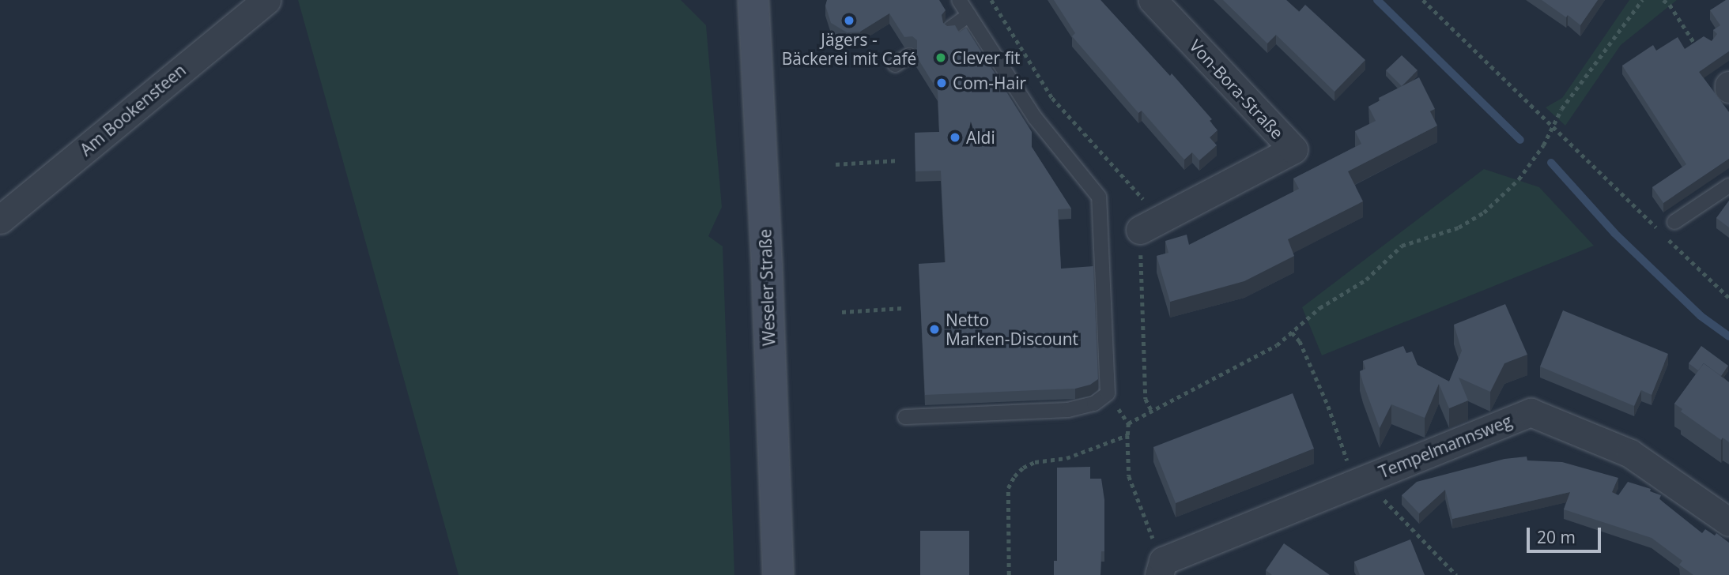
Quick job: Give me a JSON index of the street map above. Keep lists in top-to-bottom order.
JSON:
{
  "streets": {
    "street": [
      "Von-Bora-Straße",
      "Am Bookensteen",
      "Weseler Straße",
      "Tempelmannsweg"
    ]
  },
  "places": [
    "Jägers - Bäckerei mit Café",
    "Clever fit",
    "Com-Hair",
    "Aldi",
    "Netto Marken-Discount"
  ],
  "scale_bar": "20 m"
}
